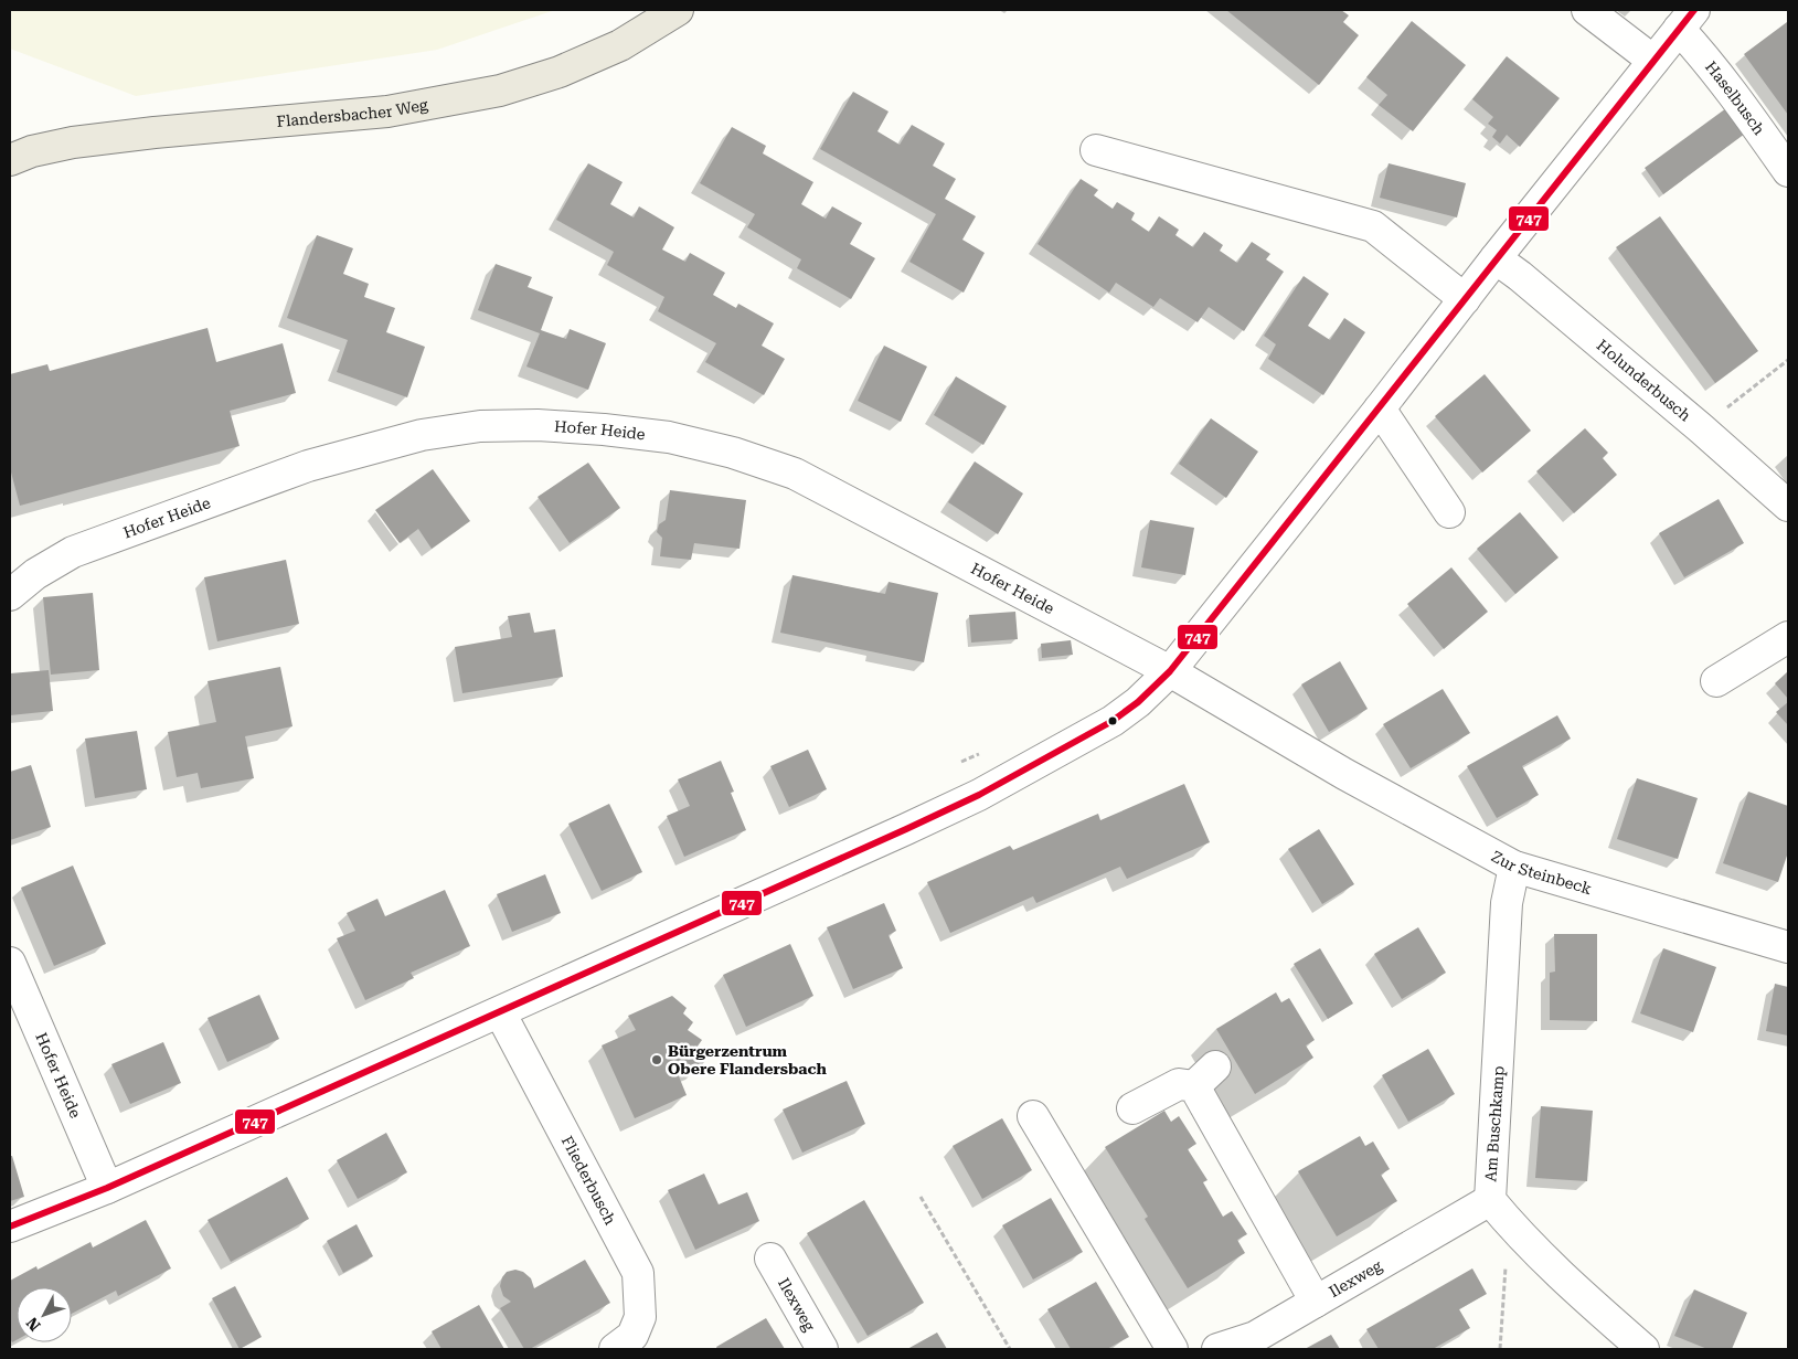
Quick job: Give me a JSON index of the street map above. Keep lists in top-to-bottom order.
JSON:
{
  "streets": {
    "main road": ["Flandersbacher Weg"],
    "street": [
      "Haselbusch",
      "Holunderbusch",
      "Hofer Heide",
      "Zur Steinbeck",
      "Am Buschkamp",
      "Fliederbusch",
      "Ilexweg"
    ]
  },
  "crossings": [
    ["Hofer Heide", "Zur Steinbeck"],
    ["Zur Steinbeck", "Am Buschkamp"],
    ["Am Buschkamp", "Ilexweg"]
  ],
  "places": ["Bürgerzentrum Obere Flandersbach"],
  "lines": ["transit line 747"],
  "north": "bottom left"
}
